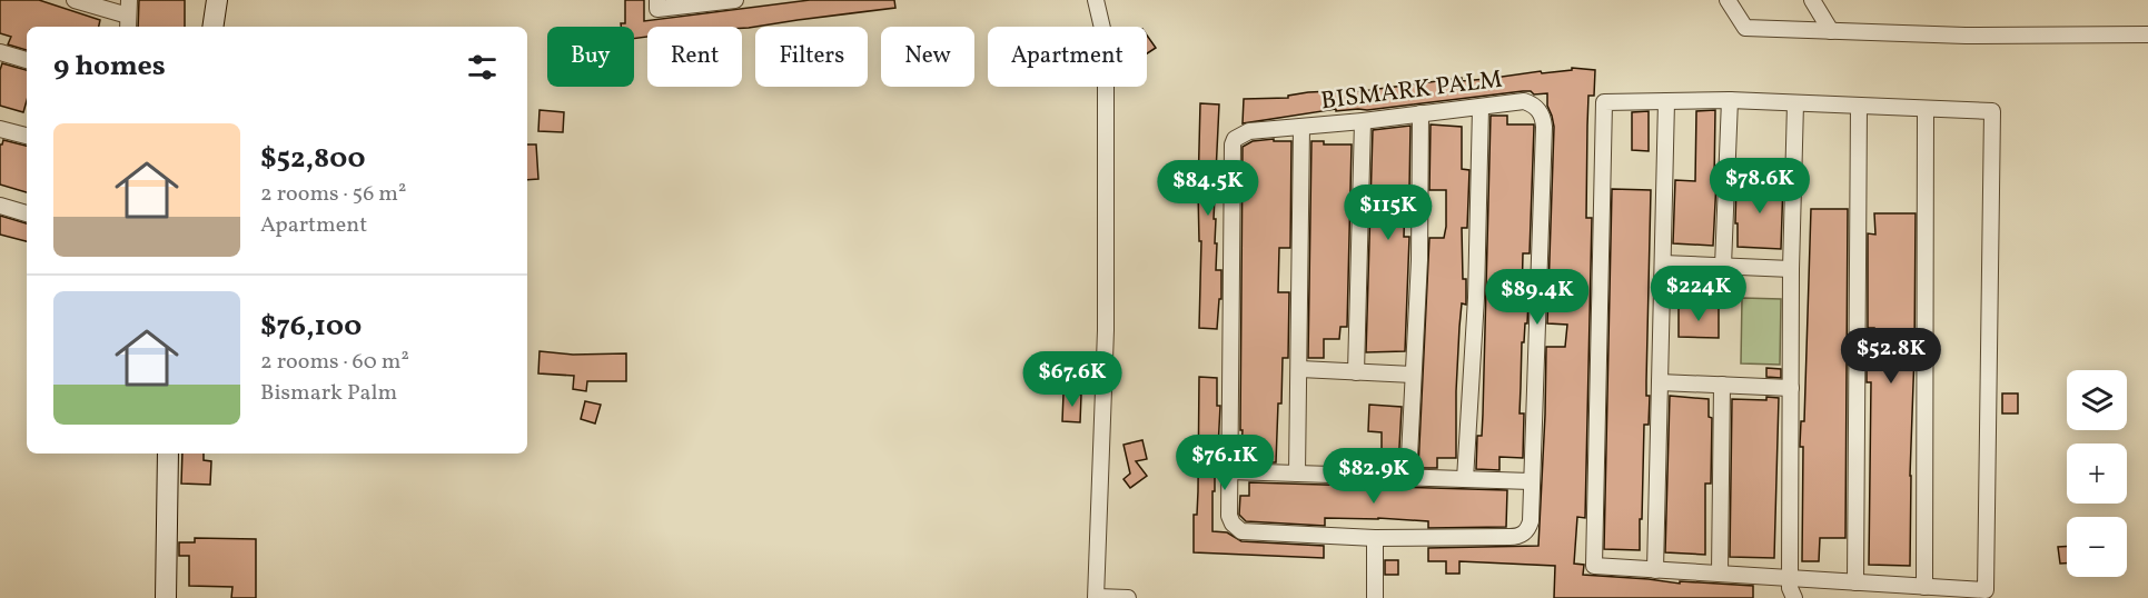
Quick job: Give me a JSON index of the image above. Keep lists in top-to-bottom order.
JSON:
{
  "streets": {
    "street": ["BISMARK PALM"]
  },
  "page": {
    "chip": [
      "Buy",
      "Rent",
      "Filters",
      "New",
      "Apartment"
    ],
    "heading": "9 homes",
    "list": [
      {
        "name": "$52,800",
        "note": "2 rooms · 56 m² · Apartment"
      },
      {
        "name": "$76,100",
        "note": "2 rooms · 60 m² · Bismark Palm"
      }
    ],
    "price": [
      "$78.6K",
      "$84.5K",
      "$115K",
      "$224K",
      "$89.4K",
      "$52.8K",
      "$67.6K",
      "$76.1K",
      "$82.9K"
    ],
    "map_buttons": ["+", "−"]
  }
}
